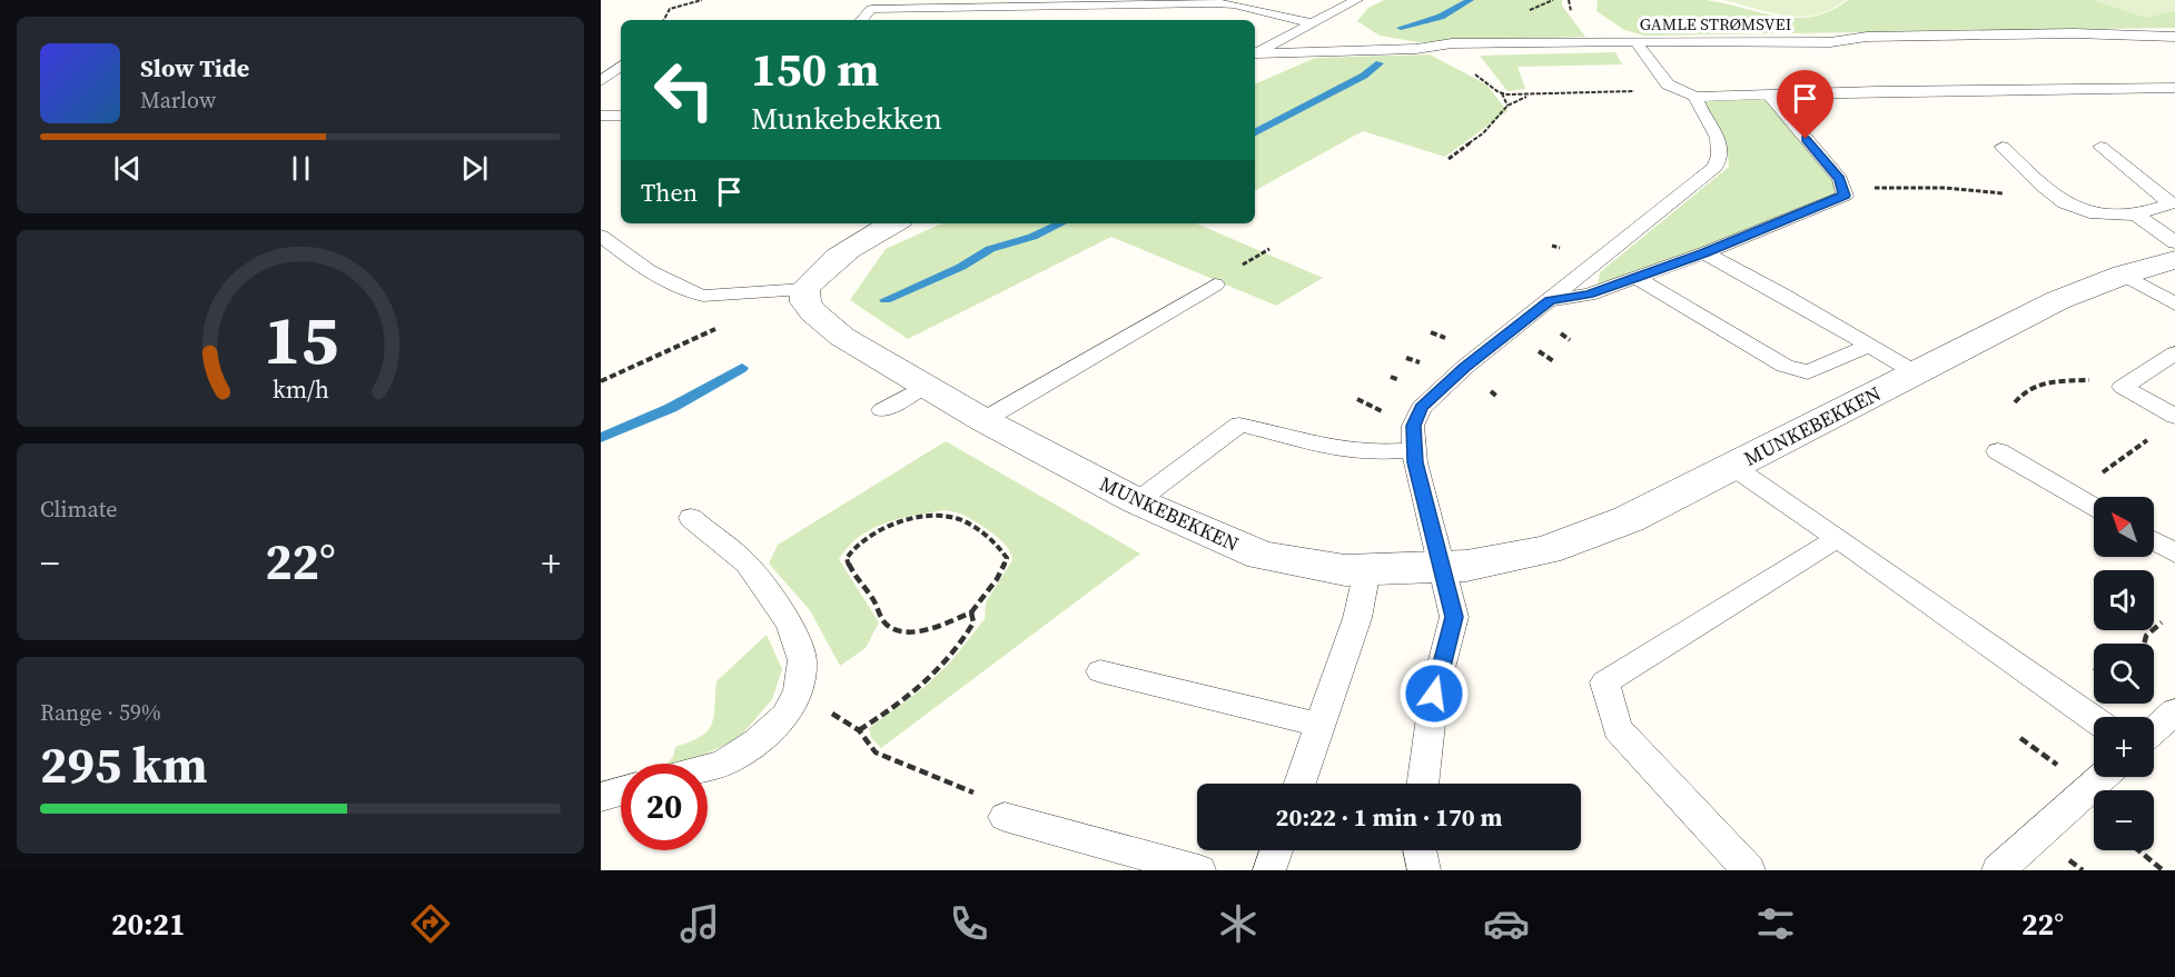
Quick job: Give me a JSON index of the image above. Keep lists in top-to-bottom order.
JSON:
{
  "streets": {
    "street": ["MUNKEBEKKEN"],
    "lane": ["GAMLE STRØMSVEI"]
  },
  "north": "top left",
  "page": {
    "turn": ["150 m", "Munkebekken"],
    "song": ["Slow Tide", "Marlow"],
    "then": "Then",
    "tile": [
      "Climate",
      ["Range · 59%", "295 km"]
    ],
    "map_buttons": ["+", "−"],
    "heat": ["−", "22°", "+"],
    "limit": "20",
    "trip": "20:22 · 1 min · 170 m",
    "tabs": ["20:21", "22°"],
    "gauge": ["15", "km/h"]
  }
}
